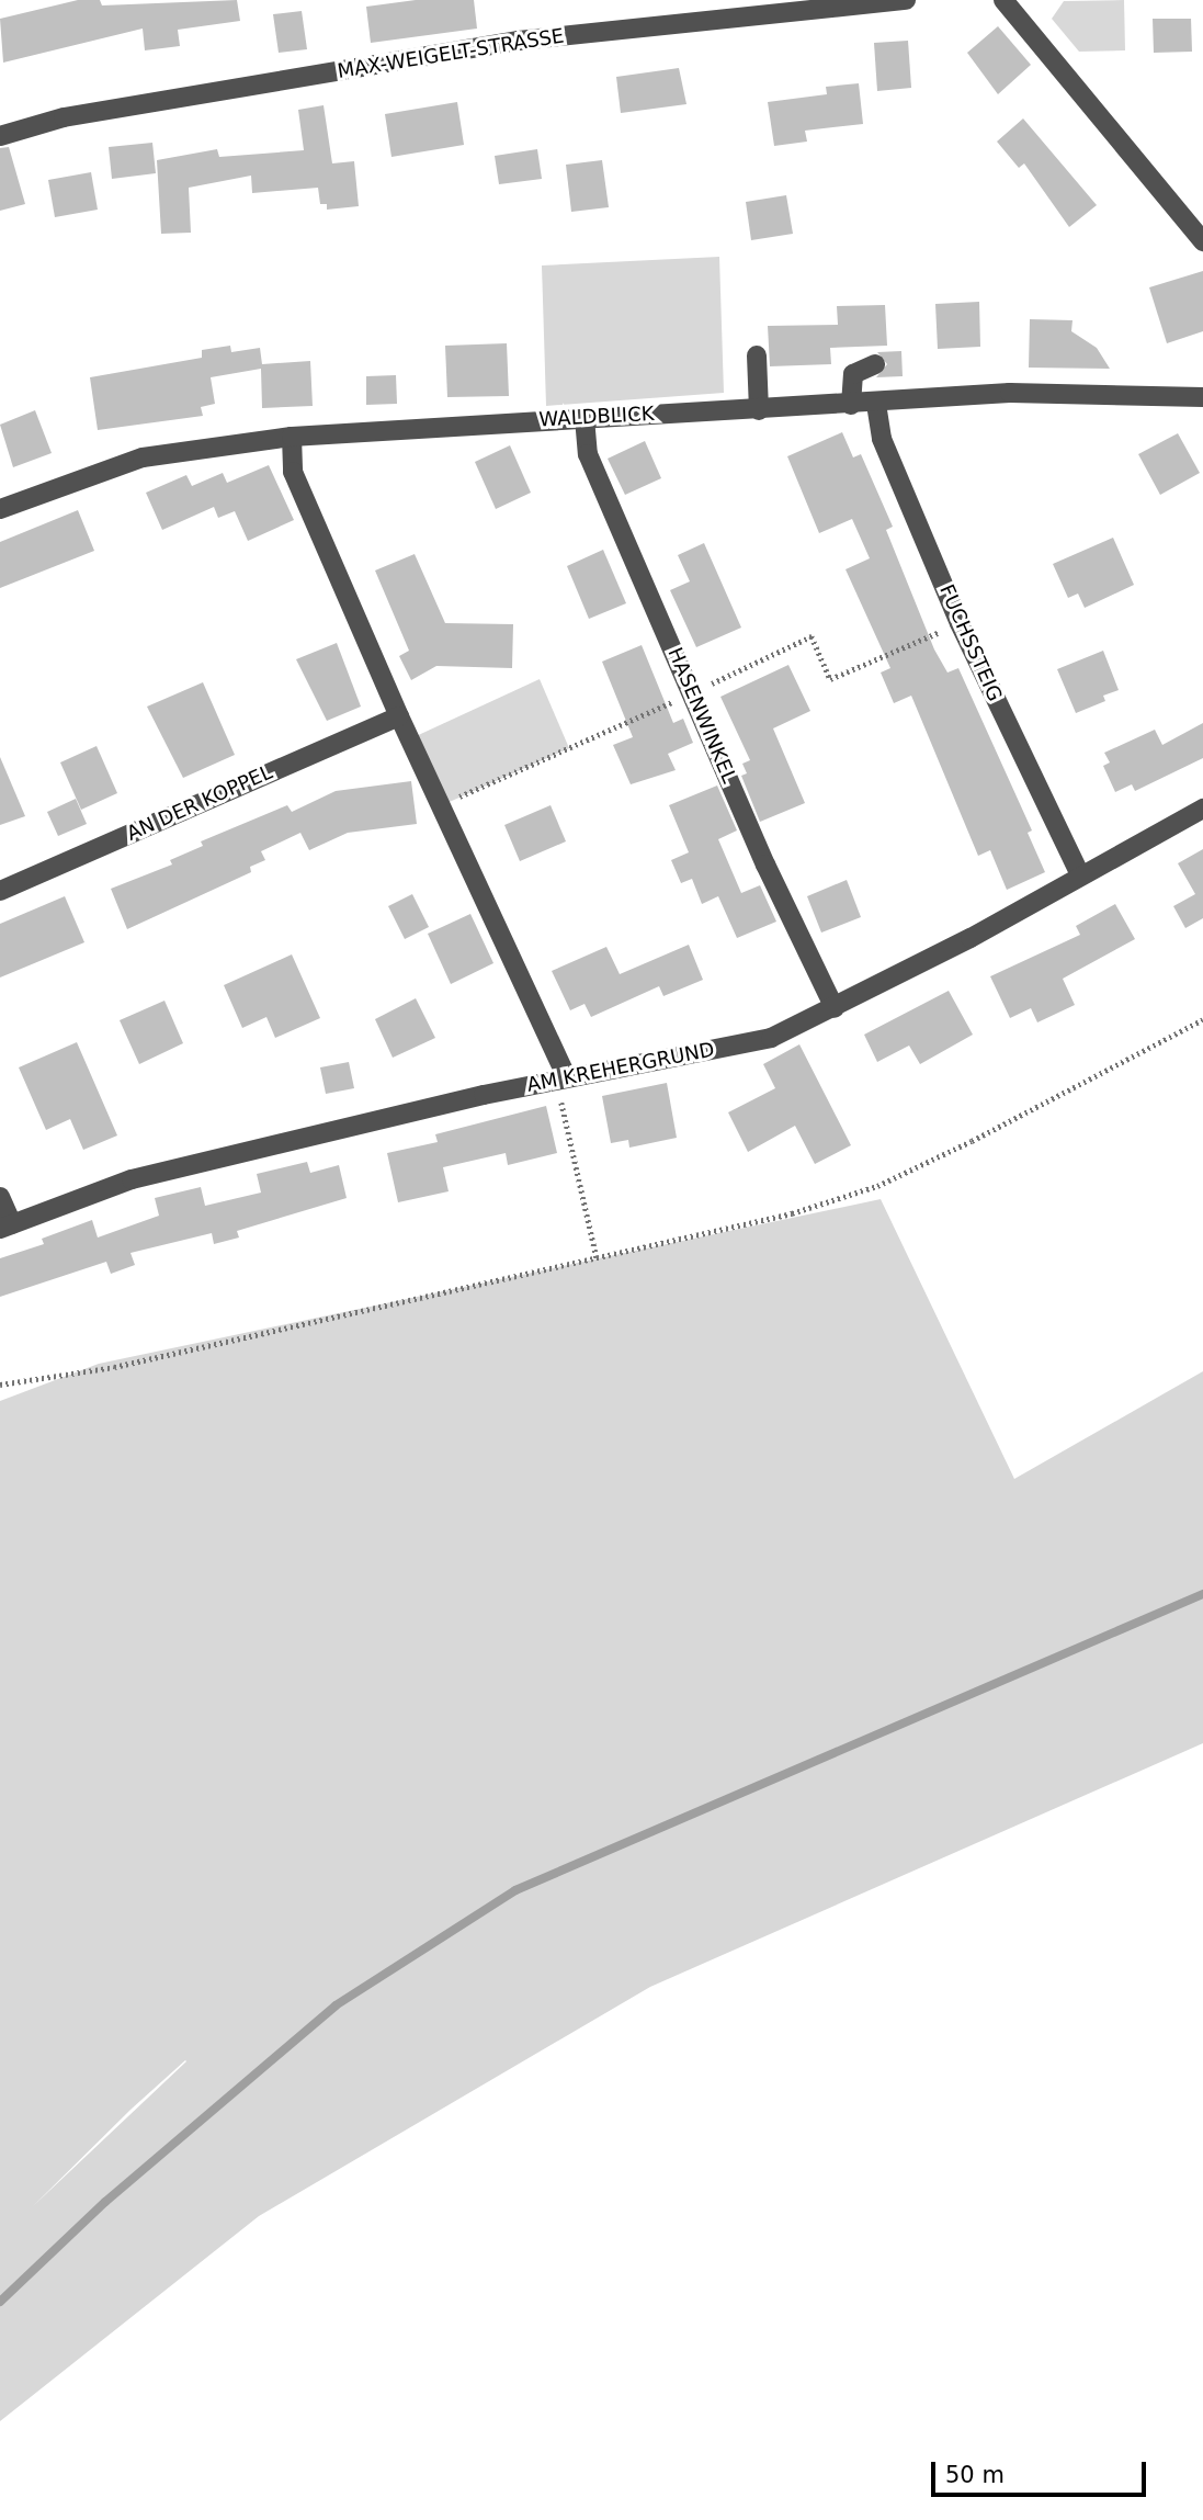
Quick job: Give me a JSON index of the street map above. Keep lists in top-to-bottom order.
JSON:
{
  "streets": {
    "street": [
      "MAX-WEIGELT-STRASSE",
      "WALDBLICK",
      "FUCHSSTEIG",
      "HASENWINKEL",
      "AN DER KOPPEL",
      "AM KREHERGRUND"
    ]
  },
  "crossings": [
    ["WALDBLICK", "FUCHSSTEIG"],
    ["WALDBLICK", "HASENWINKEL"],
    ["FUCHSSTEIG", "AM KREHERGRUND"],
    ["HASENWINKEL", "AM KREHERGRUND"]
  ],
  "scale_bar": "50 m"
}
